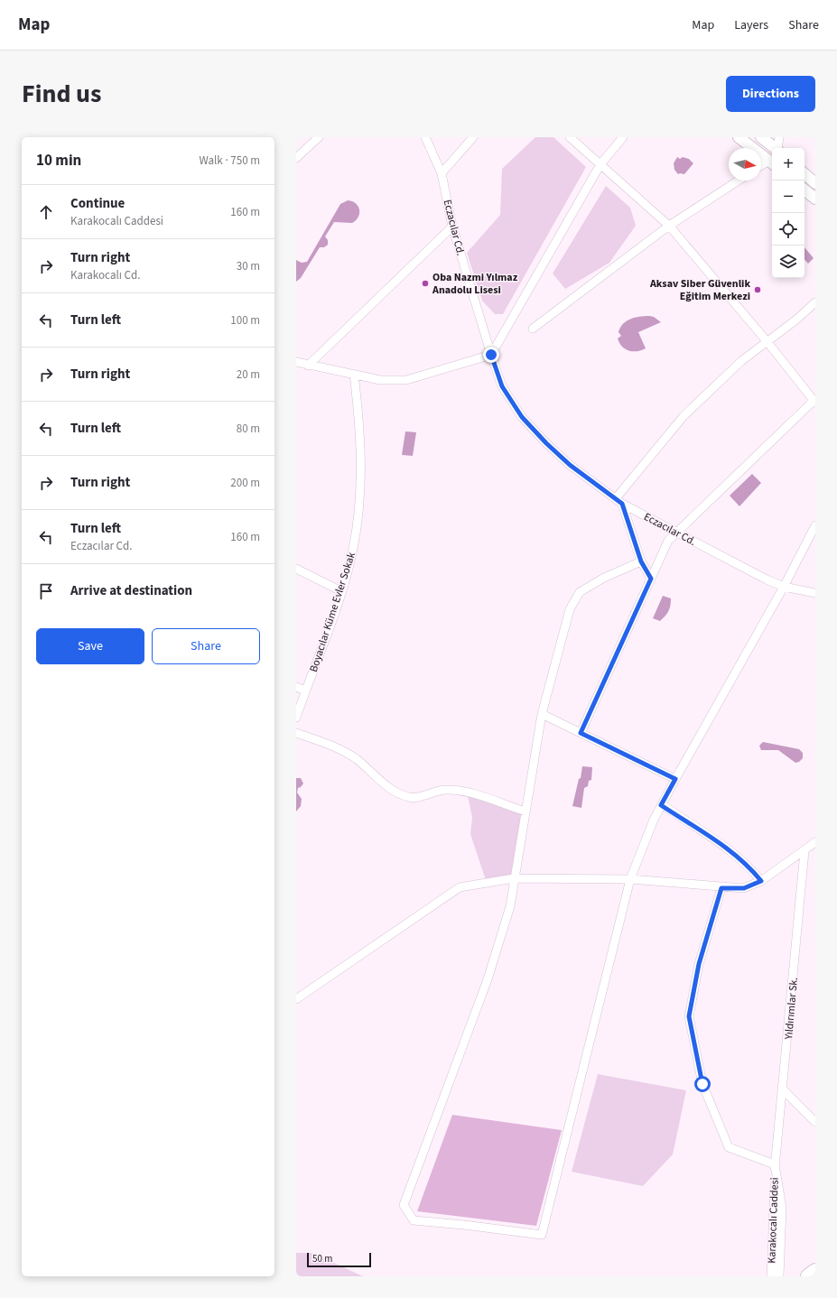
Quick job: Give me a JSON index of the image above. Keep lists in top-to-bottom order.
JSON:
{
  "streets": {
    "street": [
      "Eczacılar Cd.",
      "Boyacılar Küme Evler Sokak",
      "Yıldırımlar Sk.",
      "Karakocalı Caddesi"
    ]
  },
  "crossings": [
    ["Yıldırımlar Sk.", "Karakocalı Caddesi"]
  ],
  "places": ["Oba Nazmi Yılmaz Anadolu Lisesi", "Aksav Siber Güvenlik Eğitim Merkezi"],
  "scale_bar": "50 m",
  "north": "right",
  "page": {
    "header": "Map",
    "nav": ["Map", "Layers", "Share"],
    "title": "Find us",
    "buttons": [
      "Directions",
      ["Save", "Share"]
    ],
    "heading": ["10 min", "Walk · 750 m"],
    "map_buttons": ["+", "−"],
    "list": [
      ["Continue", "Karakocalı Caddesi", "160 m"],
      ["Turn right", "Karakocalı Cd.", "30 m"],
      ["Turn left", "100 m"],
      ["Turn right", "20 m"],
      ["Turn left", "80 m"],
      ["Turn right", "200 m"],
      ["Turn left", "Eczacılar Cd.", "160 m"],
      "Arrive at destination"
    ],
    "scale": "50 m"
  }
}
